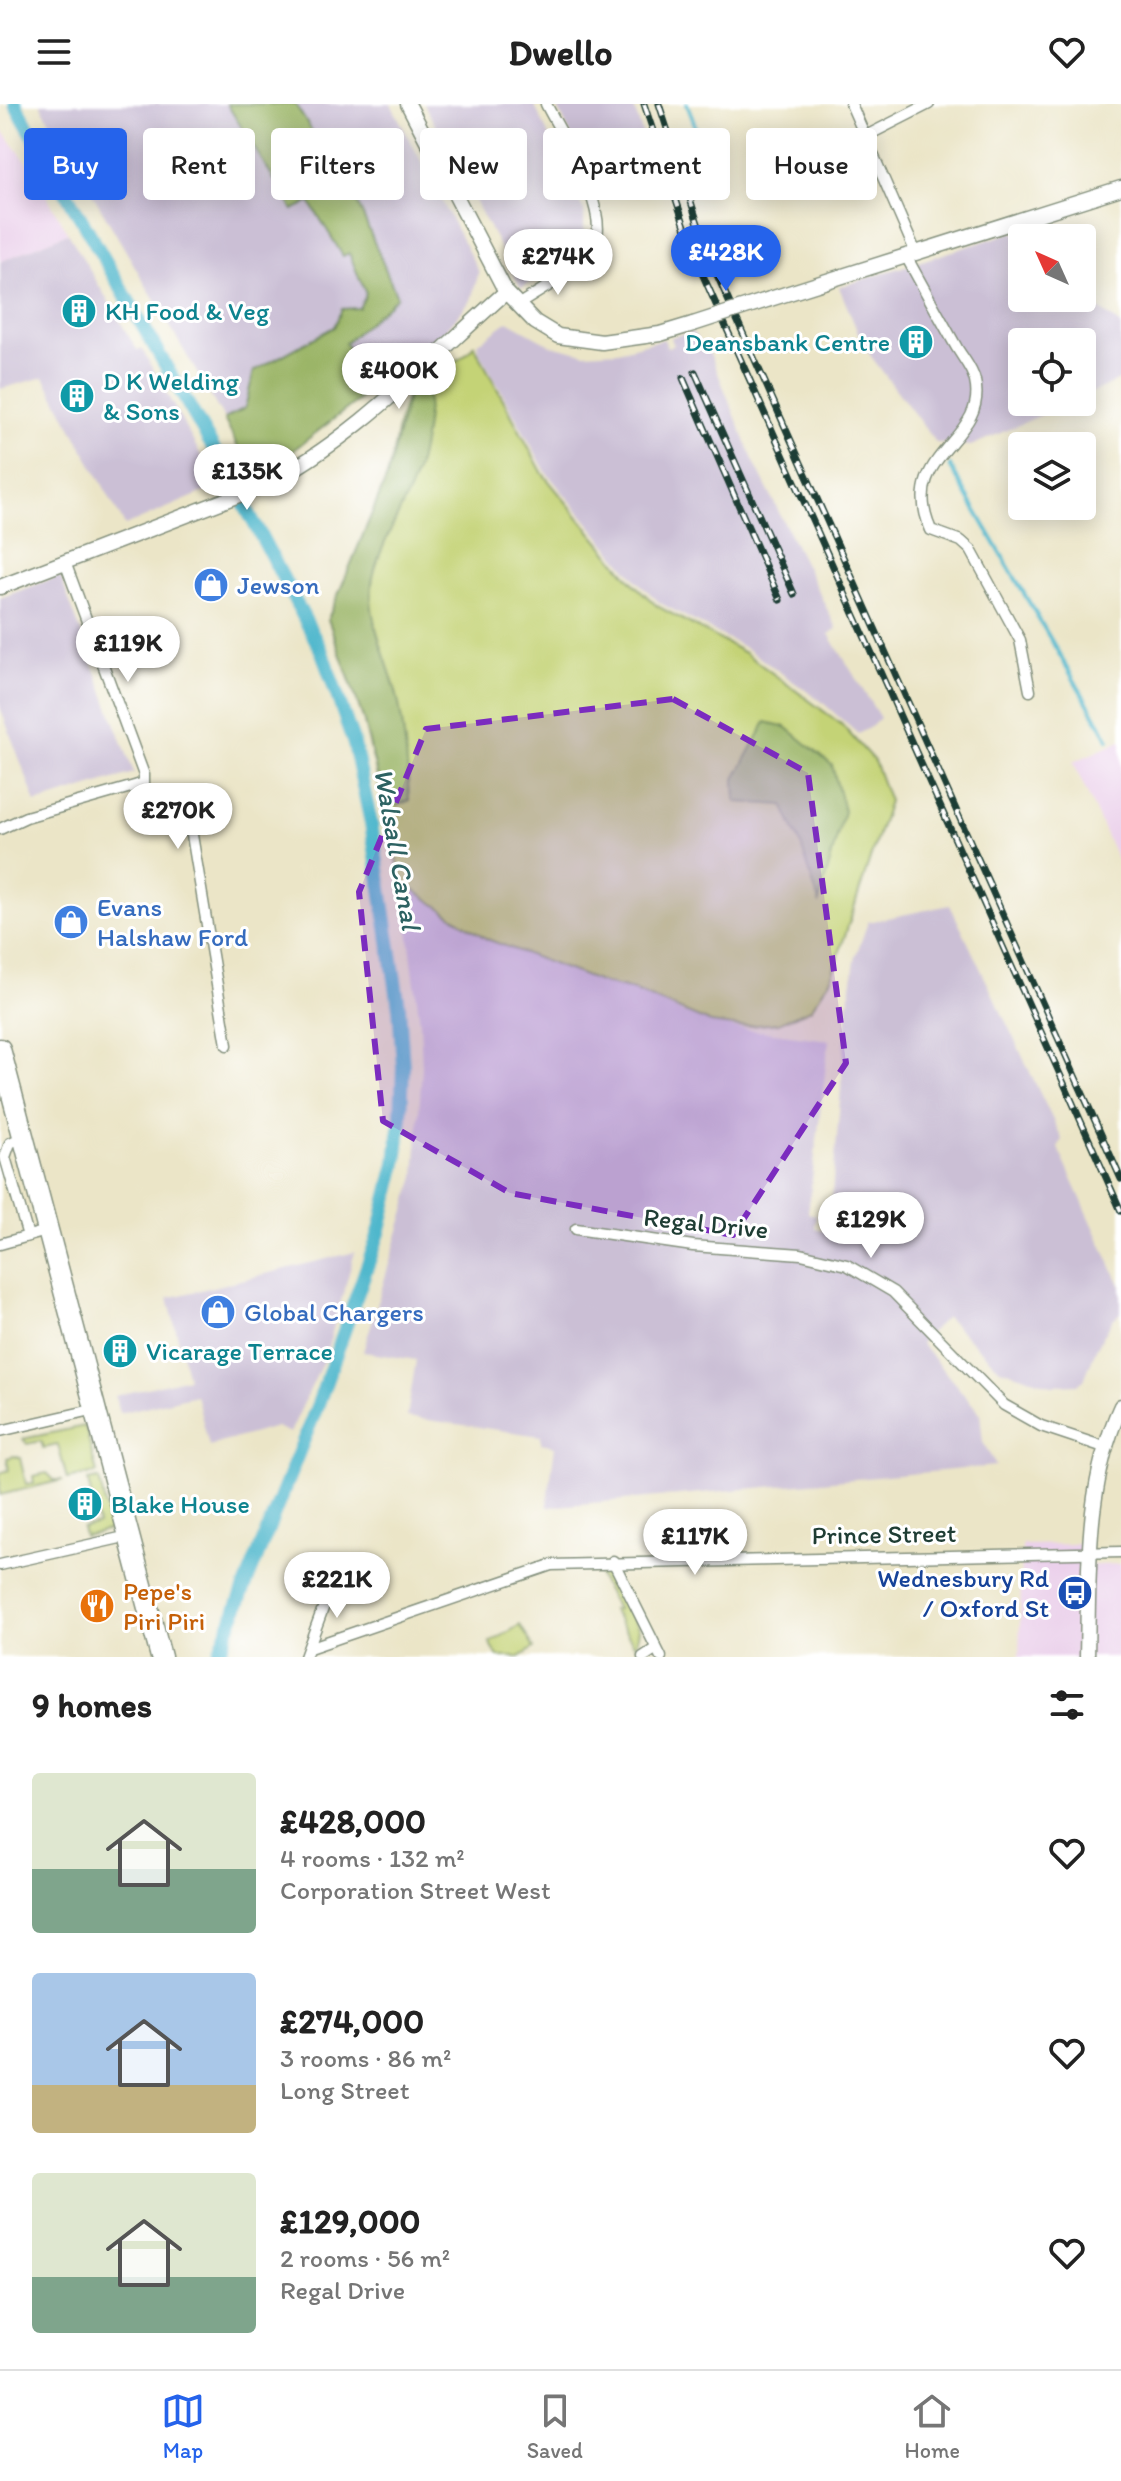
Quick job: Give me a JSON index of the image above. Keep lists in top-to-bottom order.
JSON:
{
  "streets": {
    "street": ["Regal Drive", "Prince Street"]
  },
  "water": ["Walsall Canal"],
  "places": {
    "building": [
      "KH Food & Veg",
      "Deansbank Centre",
      "D K Welding & Sons",
      "Vicarage Terrace",
      "Blake House"
    ],
    "shop": ["Jewson", "Evans Halshaw Ford", "Global Chargers"],
    "bus stop": ["Wednesbury Rd / Oxford St"],
    "restaurant": ["Pepe's Piri Piri"]
  },
  "north": "top left",
  "page": {
    "header": "Dwello",
    "chip": [
      "Buy",
      "Rent",
      "Filters",
      "New",
      "Apartment",
      "House"
    ],
    "price": [
      "£428K",
      "£274K",
      "£400K",
      "£135K",
      "£119K",
      "£270K",
      "£129K",
      "£117K",
      "£221K"
    ],
    "heading": "9 homes",
    "list": [
      {
        "name": "£428,000",
        "note": "4 rooms · 132 m² · Corporation Street West"
      },
      {
        "name": "£274,000",
        "note": "3 rooms · 86 m² · Long Street"
      },
      {
        "name": "£129,000",
        "note": "2 rooms · 56 m² · Regal Drive"
      }
    ],
    "tabs": ["Map", "Saved", "Home"]
  }
}
